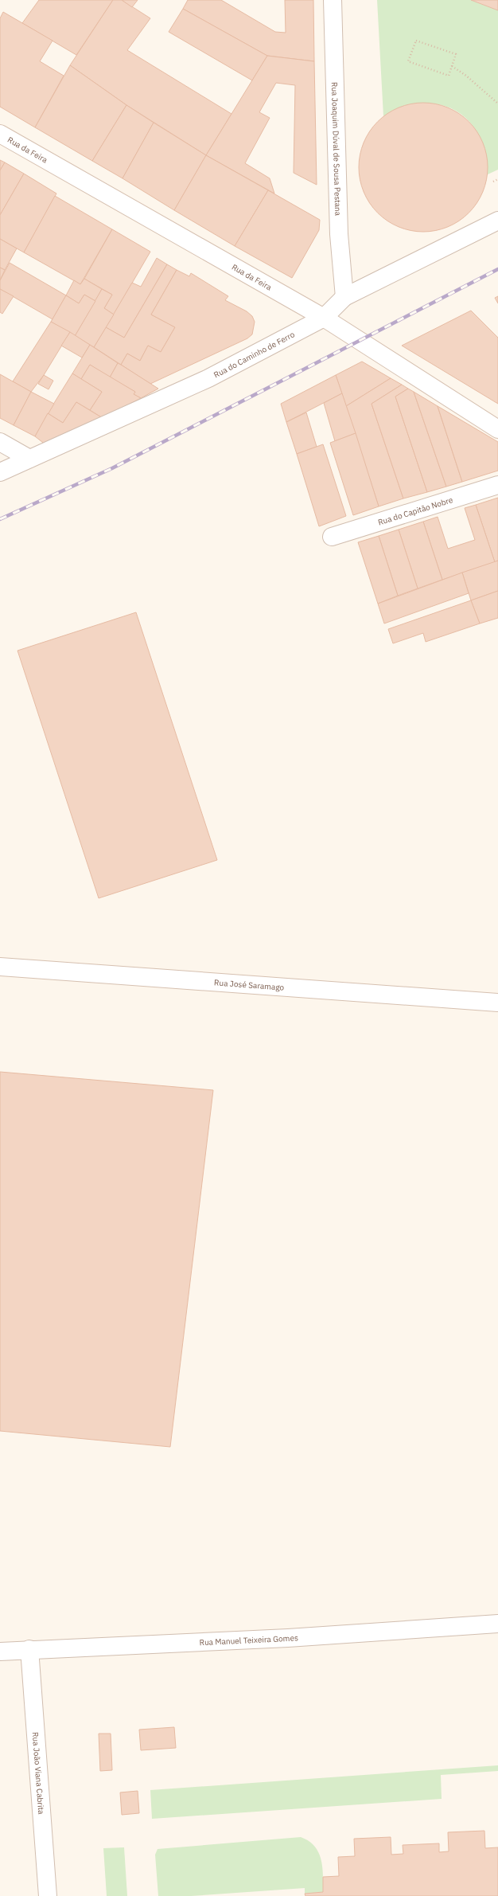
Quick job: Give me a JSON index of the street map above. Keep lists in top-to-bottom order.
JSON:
{
  "streets": {
    "street": [
      "Rua Joaquim Dúval de Sousa Pestana",
      "Rua da Feira",
      "Rua do Caminho de Ferro",
      "Rua do Capitão Nobre",
      "Rua José Saramago",
      "Rua Manuel Teixeira Gomes",
      "Rua João Viana Cabrita"
    ]
  },
  "crossings": [
    ["Rua Joaquim Dúval de Sousa Pestana", "Rua do Caminho de Ferro"],
    ["Rua da Feira", "Rua do Caminho de Ferro"],
    ["Rua Manuel Teixeira Gomes", "Rua João Viana Cabrita"]
  ]
}
